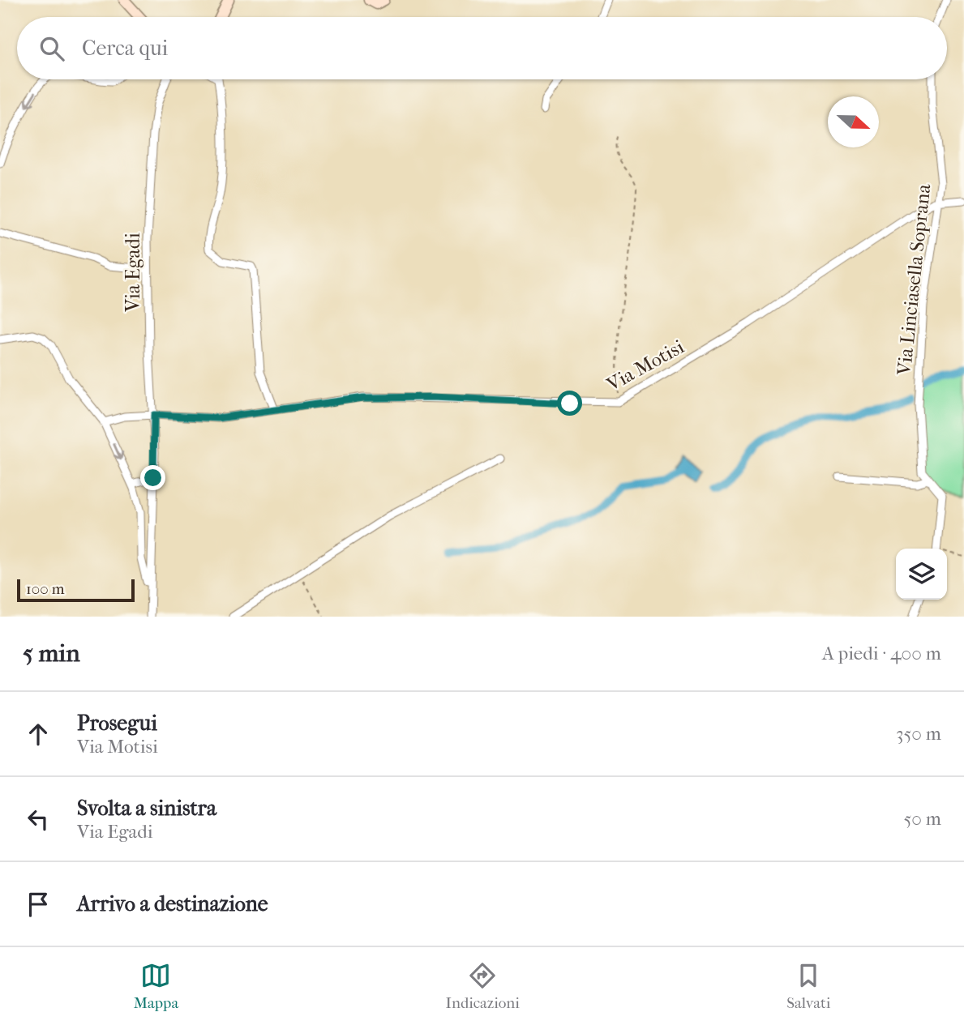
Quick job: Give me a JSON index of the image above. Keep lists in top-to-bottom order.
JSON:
{
  "streets": {
    "street": ["Via Egadi", "Via Linciasella Soprana", "Via Motisi"]
  },
  "crossings": [
    ["Via Egadi", "Via Motisi"],
    ["Via Linciasella Soprana", "Via Motisi"]
  ],
  "scale_bar": "100 m",
  "north": "right",
  "page": {
    "search": "Cerca qui",
    "scale": "100 m",
    "heading": ["5 min", "A piedi · 400 m"],
    "list": [
      ["Prosegui", "Via Motisi", "350 m"],
      ["Svolta a sinistra", "Via Egadi", "50 m"],
      "Arrivo a destinazione"
    ],
    "nav": ["Mappa", "Indicazioni", "Salvati"]
  }
}
